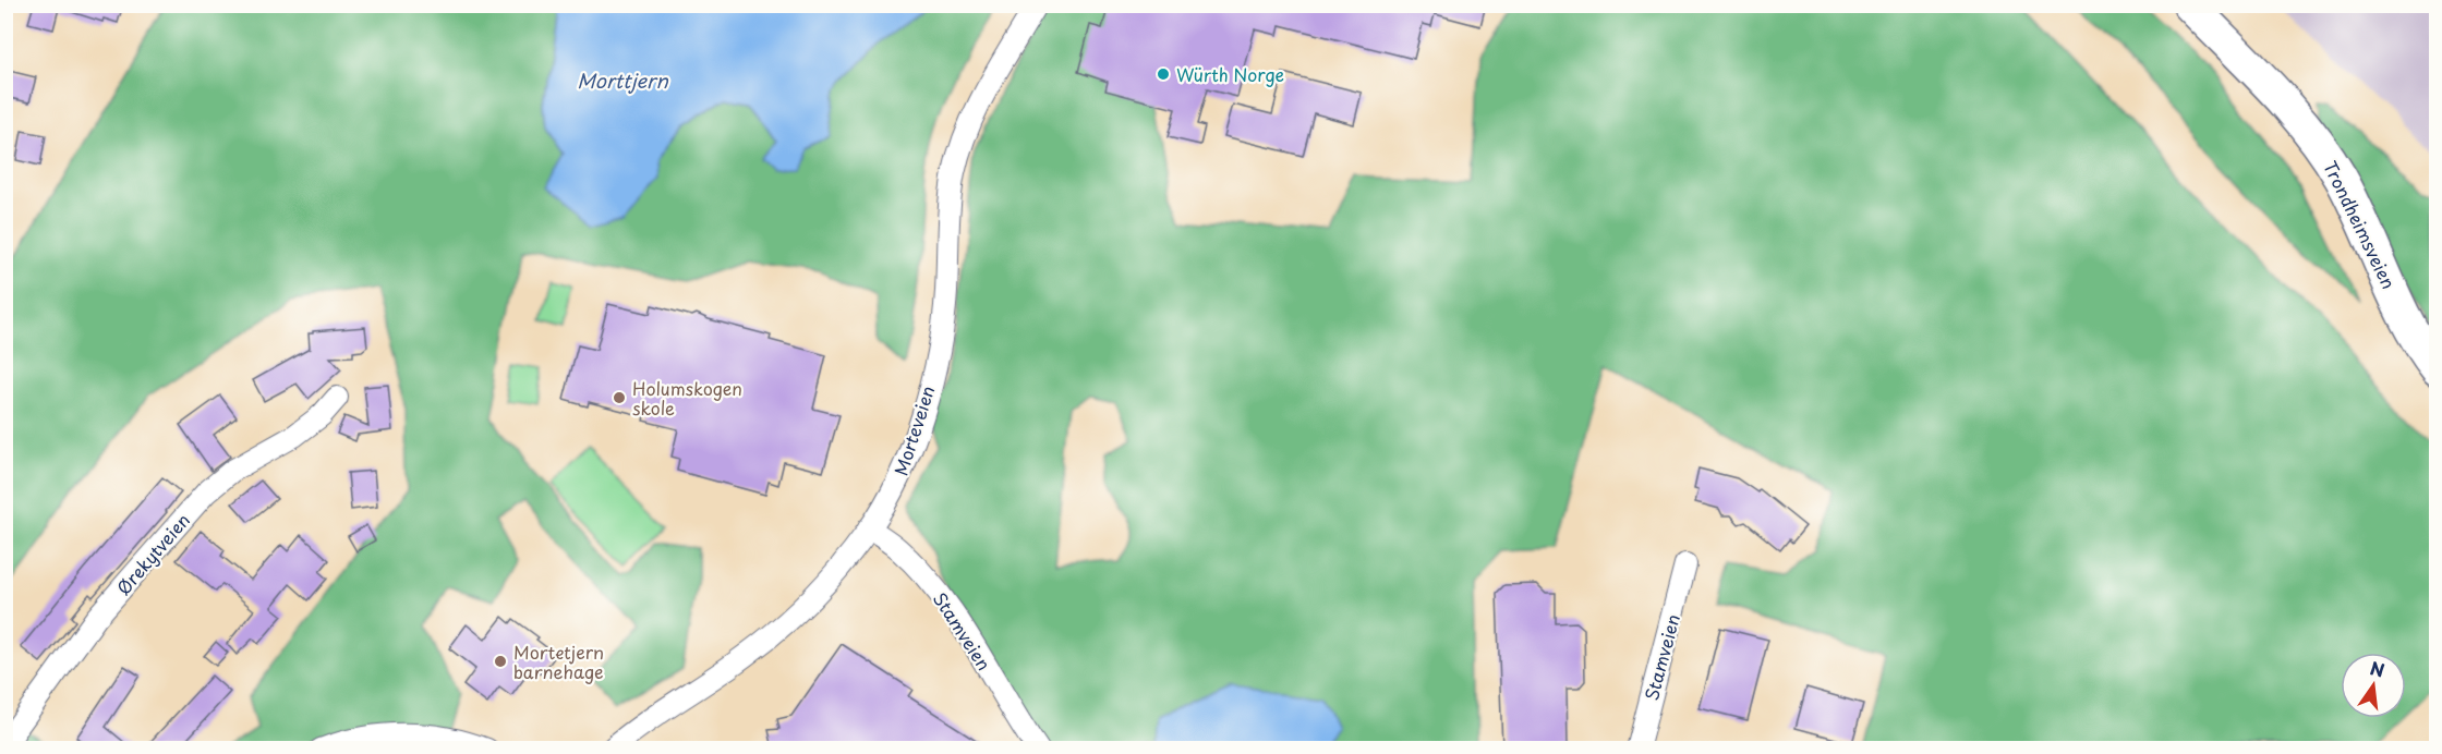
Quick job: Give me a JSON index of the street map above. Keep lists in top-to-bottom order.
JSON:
{
  "streets": {
    "main road": ["Trondheimsveien"],
    "street": ["Morteveien", "Ørekytveien", "Stamveien"]
  },
  "crossings": [
    ["Morteveien", "Stamveien"]
  ],
  "water": ["Morttjern"],
  "places": ["Würth Norge", "Holumskogen skole", "Mortetjern barnehage"],
  "north": "top"
}
